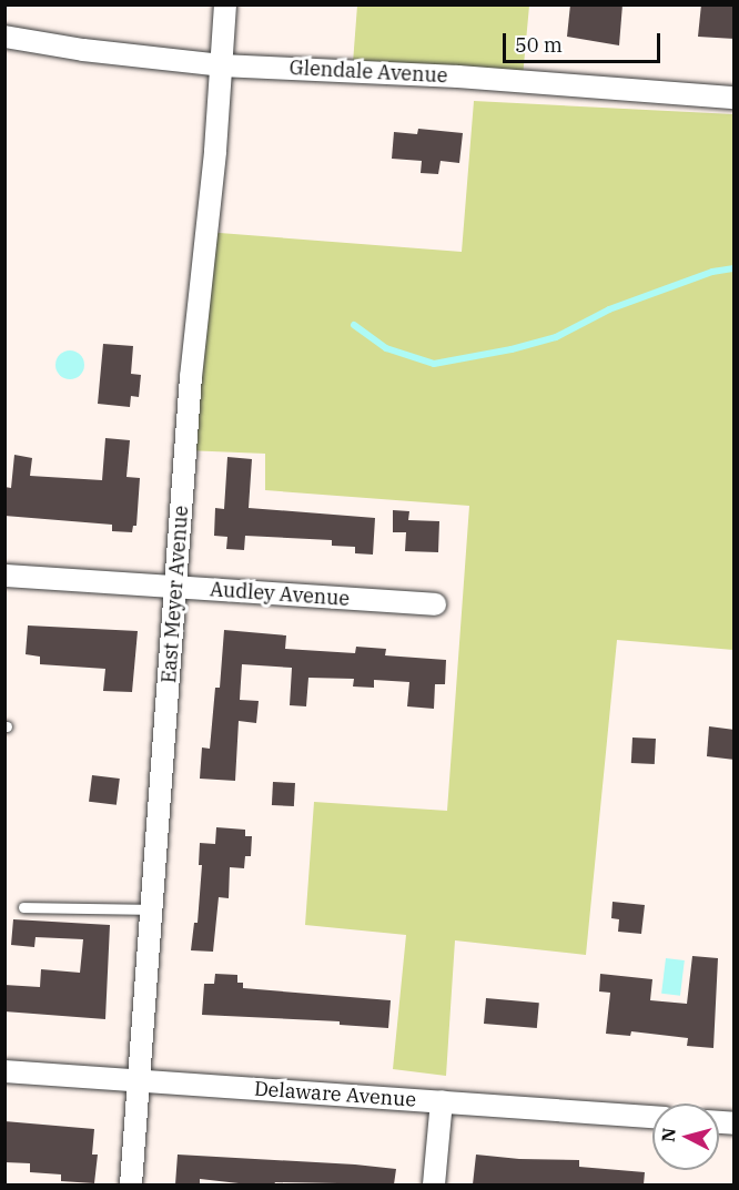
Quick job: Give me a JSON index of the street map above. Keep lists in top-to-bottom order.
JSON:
{
  "streets": {
    "street": [
      "Glendale Avenue",
      "East Meyer Avenue",
      "Audley Avenue",
      "Delaware Avenue"
    ]
  },
  "crossings": [
    ["Glendale Avenue", "East Meyer Avenue"],
    ["East Meyer Avenue", "Audley Avenue"],
    ["East Meyer Avenue", "Delaware Avenue"]
  ],
  "scale_bar": "50 m",
  "north": "left"
}
